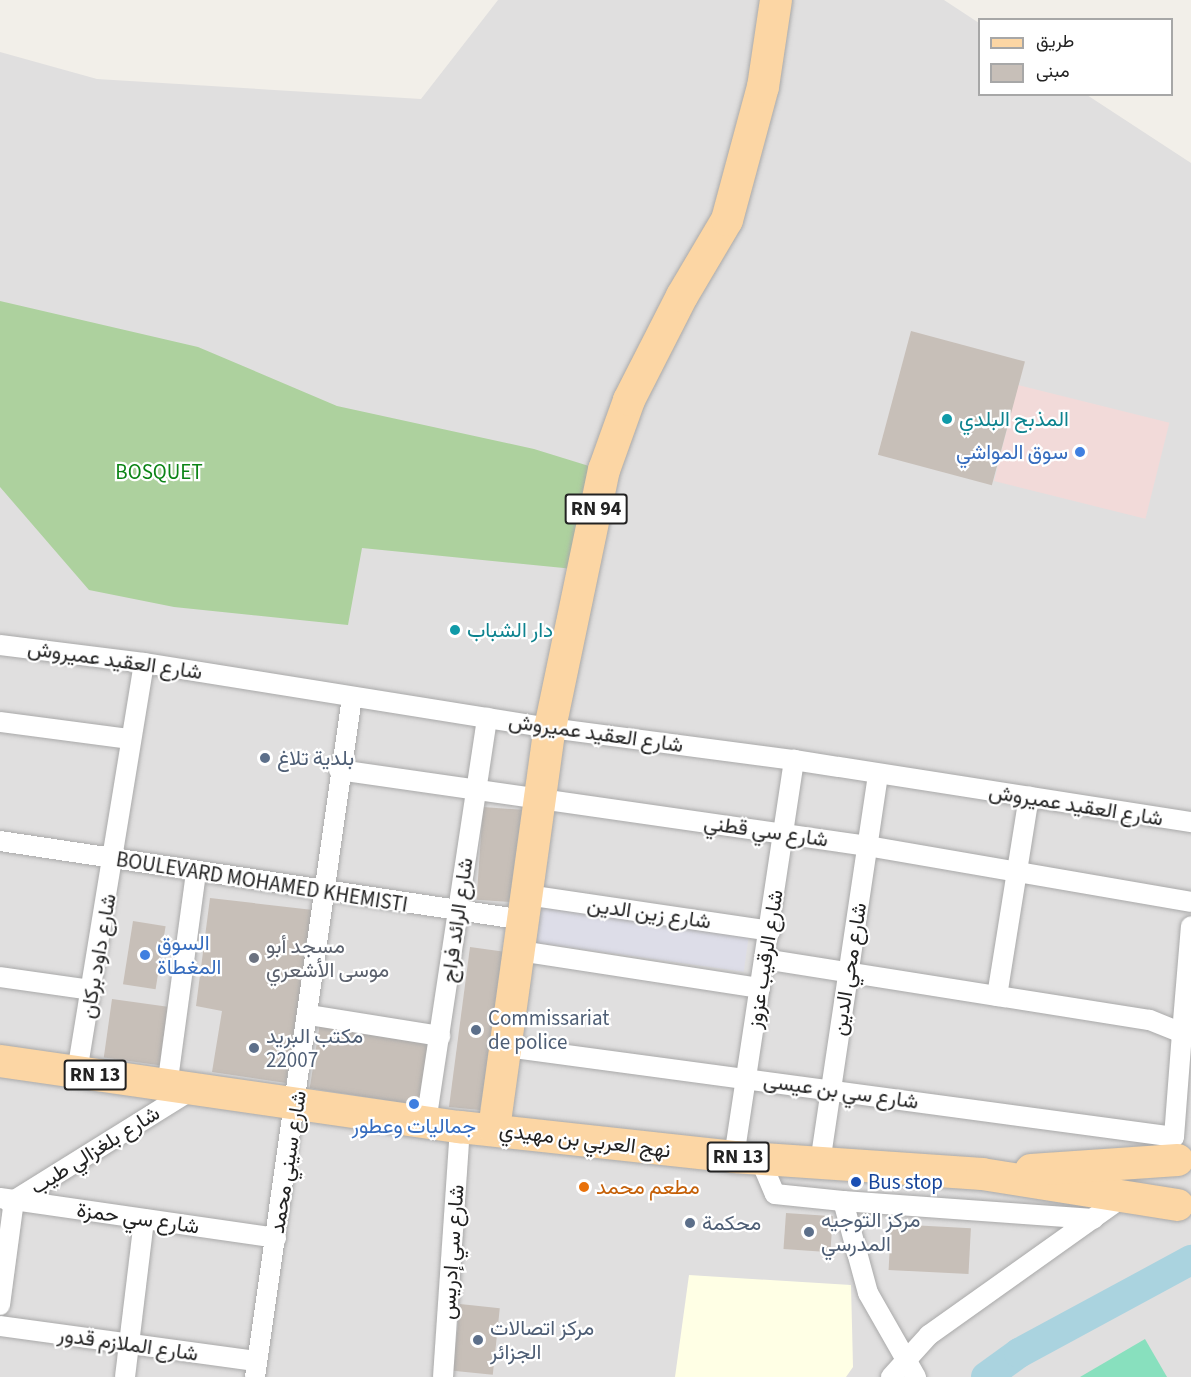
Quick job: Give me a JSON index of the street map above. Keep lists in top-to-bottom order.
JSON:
{
  "streets": {
    "main road": ["RN 94", "RN 13", "نهج العربي بن مهيدي"],
    "street": [
      "شارع العقيد عميروش",
      "شارع سي قطني",
      "BOULEVARD MOHAMED KHEMISTI",
      "شارع زين الدين",
      "شارع الرائد فراج",
      "شارع داود بركان",
      "شارع الرقيب عزوز",
      "شارع محي الدين",
      "شارع سي بن عيسى",
      "شارع بلغزالي طيب",
      "شارع سيني محمد",
      "شارع سي حمزة",
      "شارع سي إدريس",
      "شارع الملازم قدور"
    ]
  },
  "crossings": [
    ["RN 94", "شارع العقيد عميروش"],
    ["RN 94", "شارع سي قطني"],
    ["RN 94", "BOULEVARD MOHAMED KHEMISTI"],
    ["RN 94", "شارع زين الدين"],
    ["RN 94", "شارع سي بن عيسى"],
    ["RN 94", "نهج العربي بن مهيدي"],
    ["شارع العقيد عميروش", "شارع الرائد فراج"],
    ["شارع العقيد عميروش", "شارع داود بركان"],
    ["شارع العقيد عميروش", "شارع الرقيب عزوز"],
    ["شارع العقيد عميروش", "شارع محي الدين"],
    ["شارع العقيد عميروش", "شارع سيني محمد"],
    ["شارع سي قطني", "شارع الرائد فراج"],
    ["شارع سي قطني", "شارع الرقيب عزوز"],
    ["شارع سي قطني", "شارع محي الدين"],
    ["شارع سي قطني", "شارع سيني محمد"],
    ["BOULEVARD MOHAMED KHEMISTI", "شارع زين الدين"],
    ["BOULEVARD MOHAMED KHEMISTI", "شارع الرائد فراج"],
    ["BOULEVARD MOHAMED KHEMISTI", "شارع داود بركان"],
    ["BOULEVARD MOHAMED KHEMISTI", "شارع سيني محمد"],
    ["شارع زين الدين", "شارع الرقيب عزوز"],
    ["شارع الرائد فراج", "نهج العربي بن مهيدي"],
    ["شارع داود بركان", "RN 13"],
    ["شارع الرقيب عزوز", "شارع سي بن عيسى"],
    ["شارع الرقيب عزوز", "نهج العربي بن مهيدي"],
    ["شارع محي الدين", "شارع سي بن عيسى"],
    ["شارع محي الدين", "نهج العربي بن مهيدي"],
    ["RN 13", "شارع سي بن عيسى"],
    ["RN 13", "نهج العربي بن مهيدي"],
    ["RN 13", "شارع بلغزالي طيب"],
    ["نهج العربي بن مهيدي", "شارع بلغزالي طيب"],
    ["نهج العربي بن مهيدي", "شارع سيني محمد"],
    ["نهج العربي بن مهيدي", "شارع سي إدريس"],
    ["شارع بلغزالي طيب", "شارع سي حمزة"],
    ["شارع سيني محمد", "شارع سي حمزة"],
    ["شارع سيني محمد", "شارع الملازم قدور"]
  ],
  "parks": ["BOSQUET"],
  "places": [
    "المذبح البلدي",
    "سوق المواشي",
    "دار الشباب",
    "بلدية تلاغ",
    "السوق المغطاة",
    "مسجد أبو موسى الأشعري",
    "Commissariat de police",
    "مكتب البريد 22007",
    "جماليات وعطور",
    "Bus stop",
    "مطعم محمد",
    "محكمة",
    "مركز التوجيه المدرسي",
    "مركز اتصالات الجزائر"
  ],
  "legend": ["طريق", "مبنى"]
}
